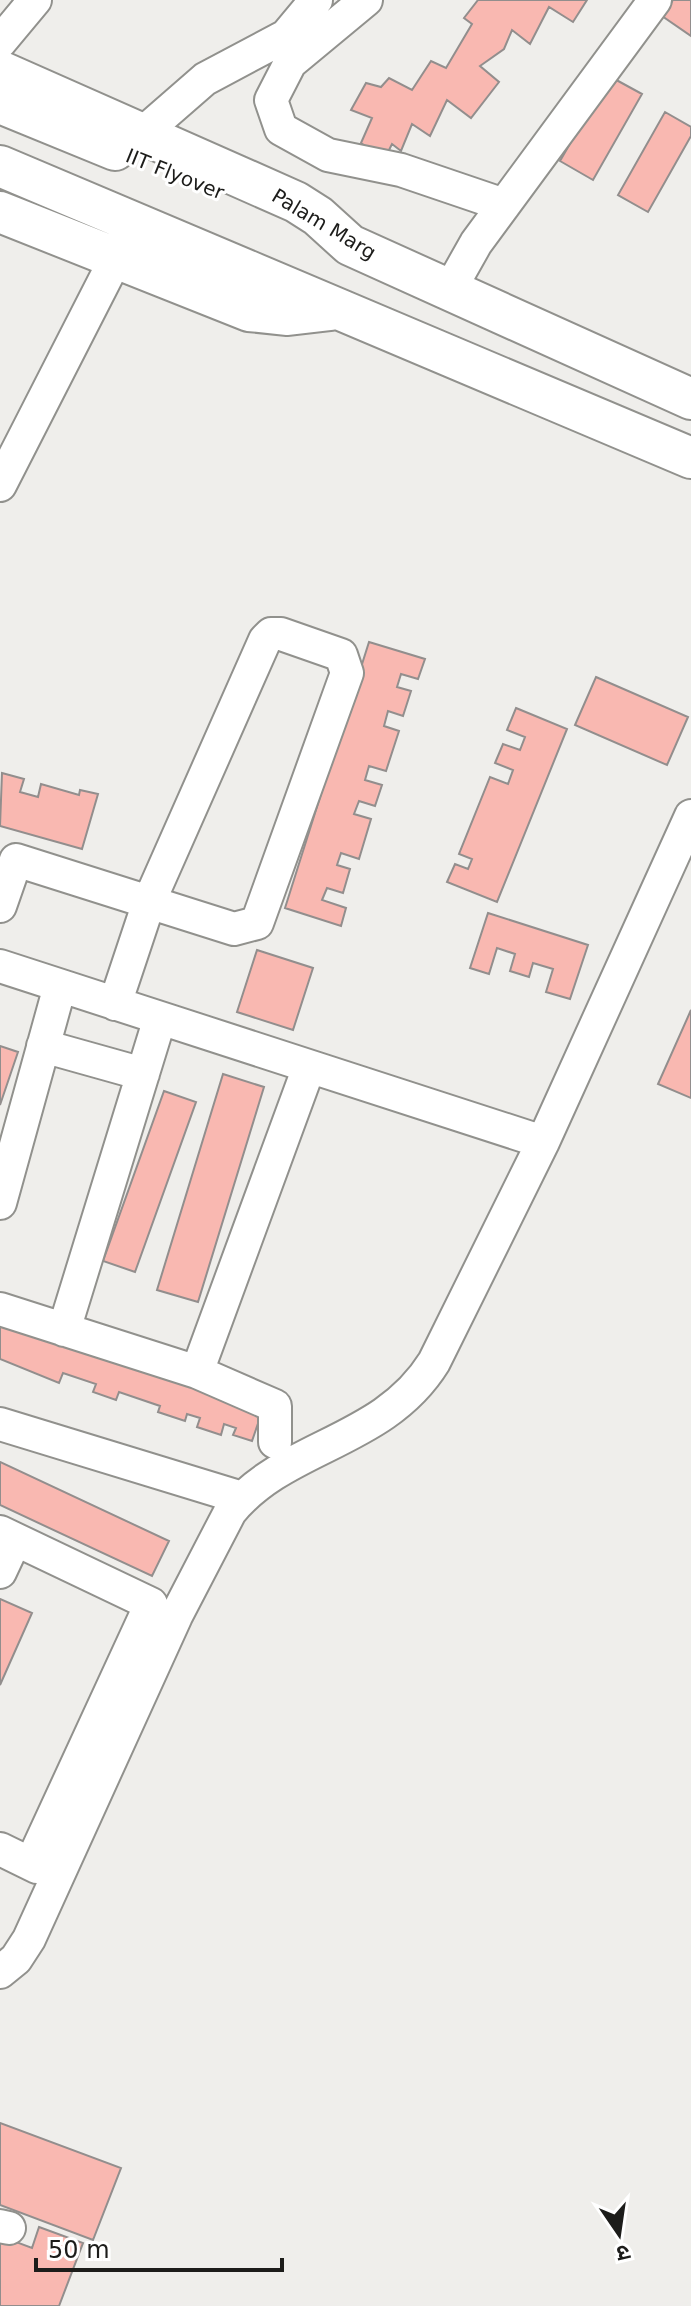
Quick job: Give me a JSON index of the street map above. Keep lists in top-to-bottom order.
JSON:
{
  "streets": {
    "main road": ["IIT Flyover", "Palam Marg"]
  },
  "crossings": [
    ["IIT Flyover", "Palam Marg"]
  ],
  "scale_bar": "50 m",
  "north": "bottom"
}
